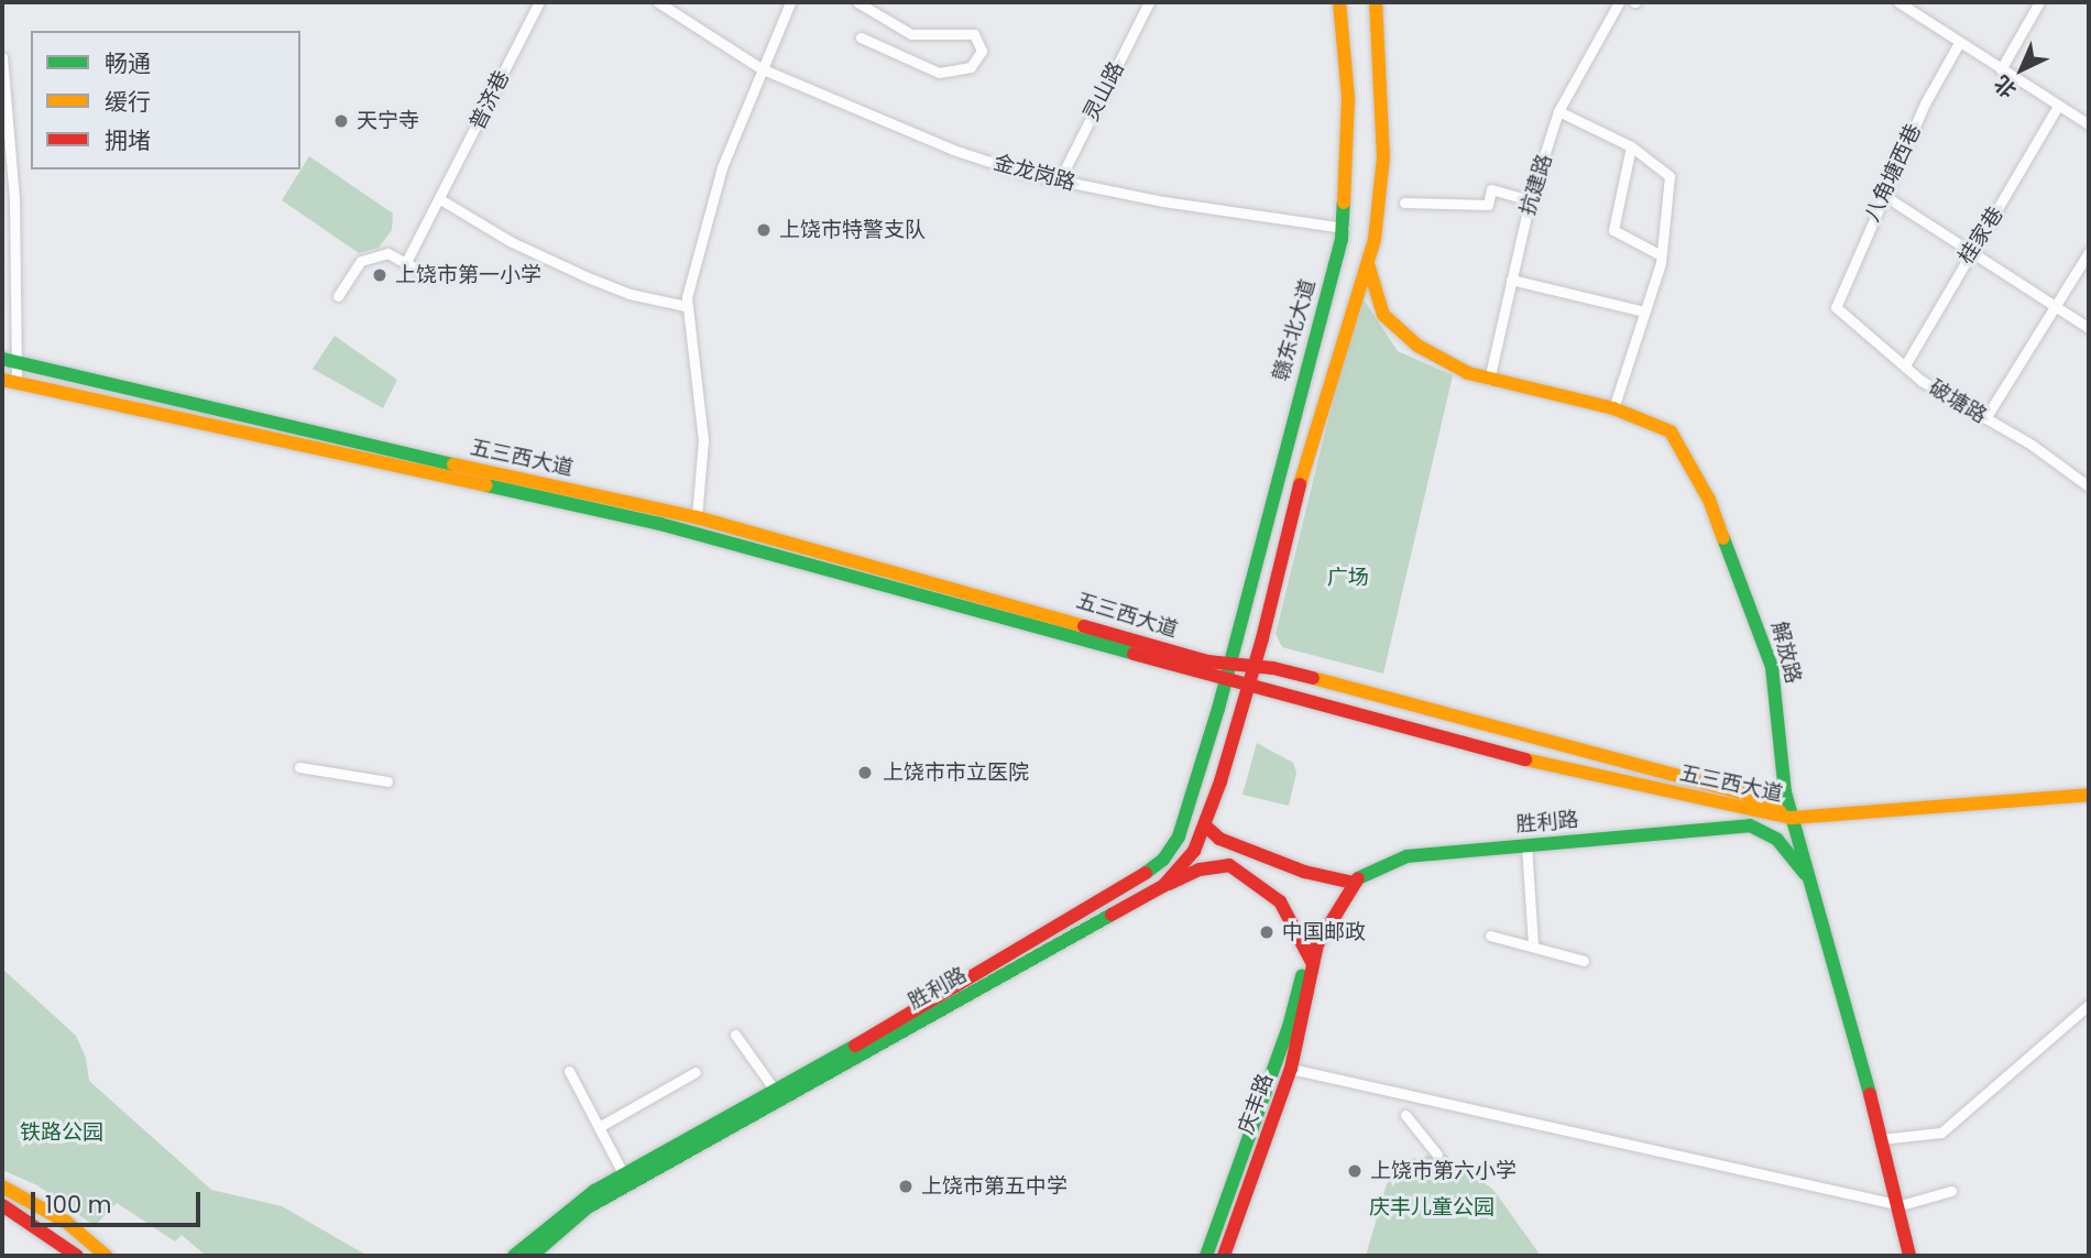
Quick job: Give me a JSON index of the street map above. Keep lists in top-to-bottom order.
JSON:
{
  "streets": {
    "main road": [
      "赣东北大道",
      "五三西大道",
      "解放路",
      "胜利路",
      "庆丰路"
    ],
    "street": [
      "灵山路",
      "普济巷",
      "金龙岗路",
      "八角塘西巷",
      "抗建路",
      "桂家巷",
      "破塘路"
    ]
  },
  "crossings": [
    ["灵山路", "金龙岗路"],
    ["金龙岗路", "赣东北大道"],
    ["八角塘西巷", "破塘路"],
    ["抗建路", "解放路"],
    ["桂家巷", "破塘路"],
    ["赣东北大道", "五三西大道"],
    ["赣东北大道", "胜利路"],
    ["五三西大道", "解放路"],
    ["五三西大道", "胜利路"],
    ["解放路", "胜利路"],
    ["胜利路", "庆丰路"]
  ],
  "parks": ["广场", "铁路公园", "庆丰儿童公园"],
  "places": [
    "天宁寺",
    "上饶市特警支队",
    "上饶市第一小学",
    "上饶市市立医院",
    "中国邮政",
    "上饶市第六小学",
    "上饶市第五中学"
  ],
  "legend": ["畅通", "缓行", "拥堵"],
  "scale_bar": "100 m",
  "north": "bottom left"
}
